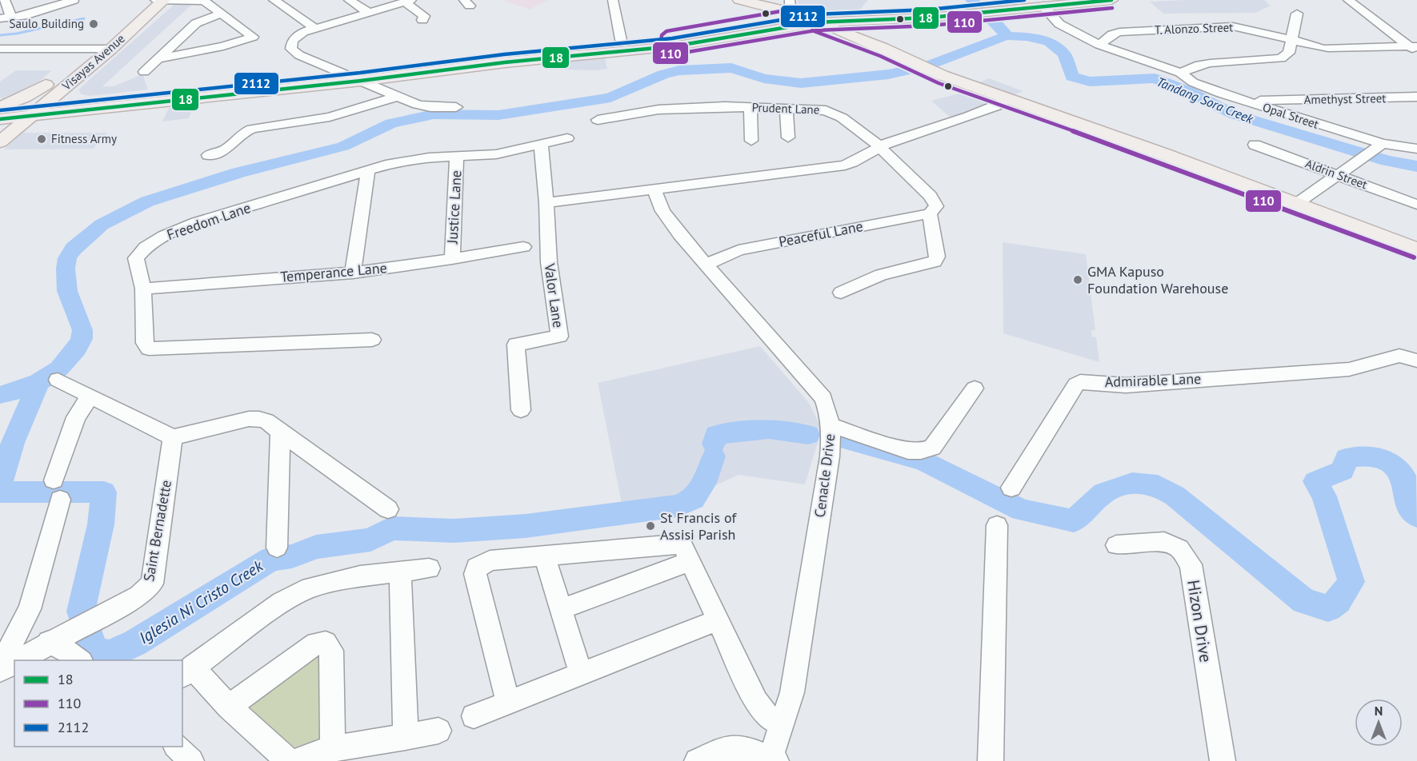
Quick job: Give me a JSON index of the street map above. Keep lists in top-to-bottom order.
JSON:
{
  "streets": {
    "main road": ["Visayas Avenue"],
    "street": [
      "T. Alonzo Street",
      "Amethyst Street",
      "Prudent Lane",
      "Opal Street",
      "Aldrin Street",
      "Justice Lane",
      "Freedom Lane",
      "Peaceful Lane",
      "Temperance Lane",
      "Valor Lane",
      "Admirable Lane",
      "Cenacle Drive",
      "Saint Bernadette",
      "Hizon Drive"
    ]
  },
  "crossings": [
    ["T. Alonzo Street", "Opal Street"],
    ["Amethyst Street", "Opal Street"],
    ["Prudent Lane", "Peaceful Lane"],
    ["Justice Lane", "Freedom Lane"],
    ["Justice Lane", "Temperance Lane"],
    ["Freedom Lane", "Temperance Lane"],
    ["Freedom Lane", "Valor Lane"],
    ["Peaceful Lane", "Cenacle Drive"]
  ],
  "water": ["Tandang Sora Creek", "Iglesia Ni Cristo Creek"],
  "places": [
    "Saulo Building",
    "Fitness Army",
    "GMA Kapuso Foundation Warehouse",
    "St Francis of Assisi Parish"
  ],
  "lines": ["transit line 18", "transit line 2112", "transit line 110"],
  "legend": ["18", "110", "2112"],
  "north": "top"
}
